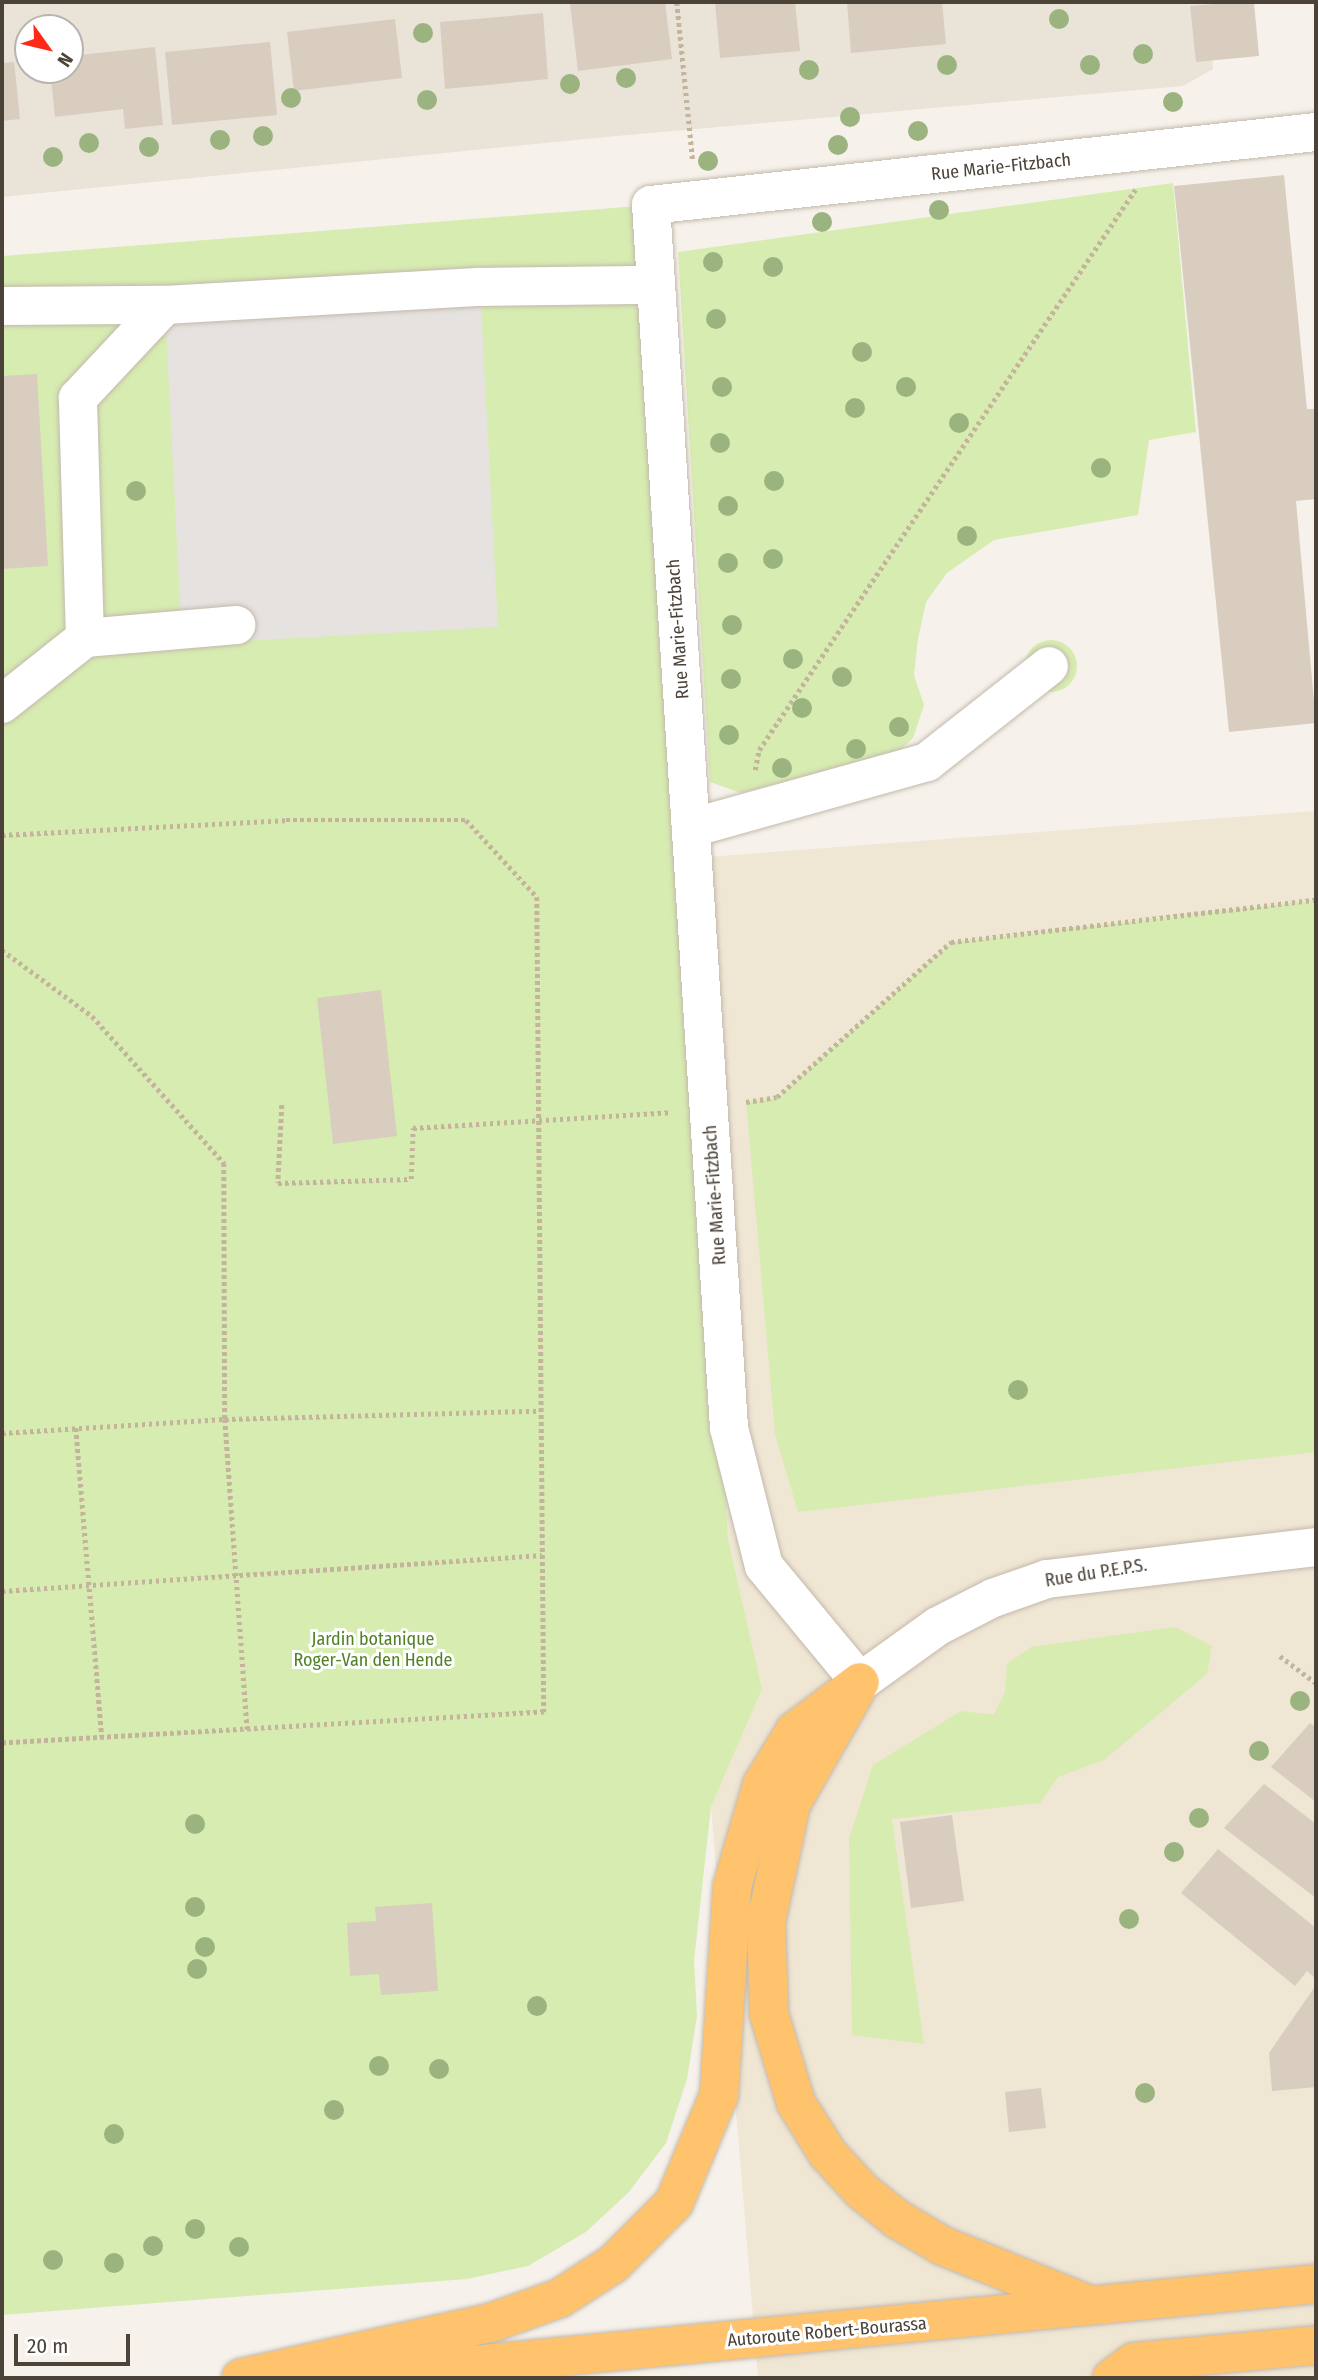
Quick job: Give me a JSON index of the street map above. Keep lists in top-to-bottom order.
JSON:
{
  "streets": {
    "highway": ["Autoroute Robert-Bourassa"],
    "street": ["Rue Marie-Fitzbach", "Rue du P.E.P.S."]
  },
  "crossings": [
    ["Rue Marie-Fitzbach", "Rue du P.E.P.S."]
  ],
  "parks": ["Jardin botanique Roger-Van den Hende"],
  "scale_bar": "20 m",
  "north": "bottom right"
}
